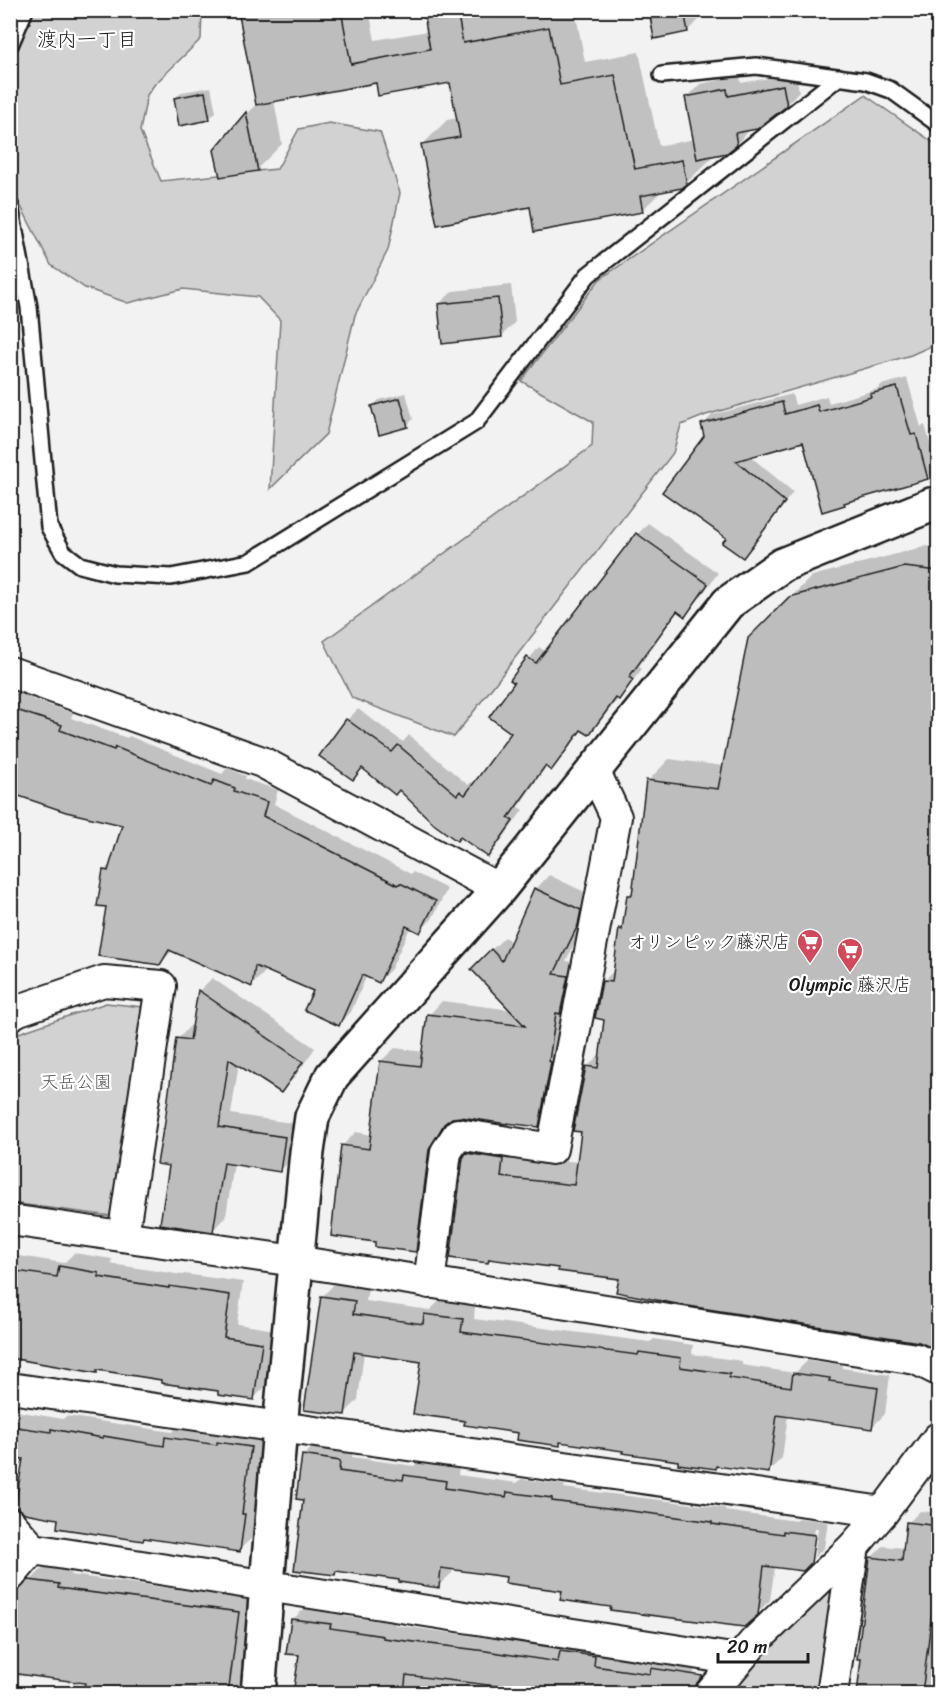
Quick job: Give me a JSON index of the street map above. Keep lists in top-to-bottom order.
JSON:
{
  "districts": ["渡内一丁目"],
  "parks": ["天岳公園"],
  "places": {
    "supermarket": ["オリンピック藤沢店", "Olympic 藤沢店"]
  },
  "scale_bar": "20 m"
}
